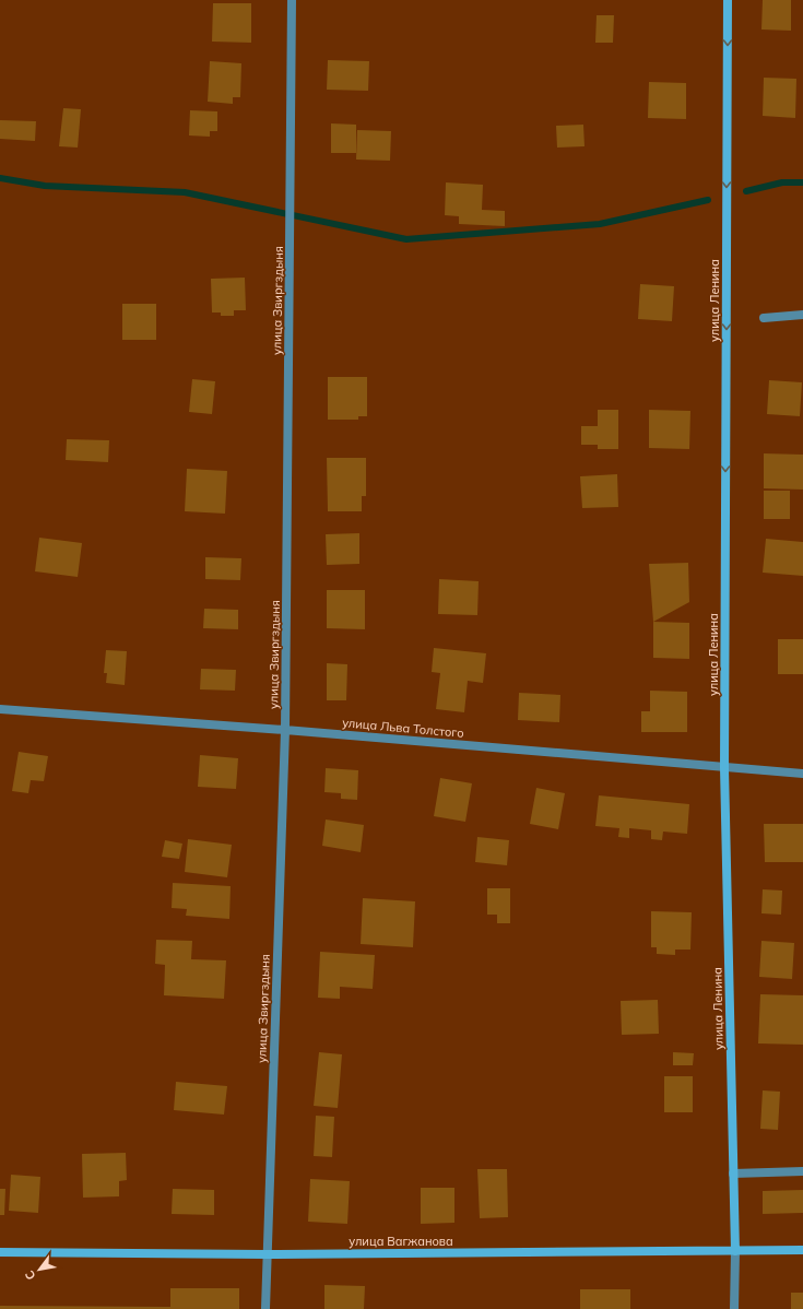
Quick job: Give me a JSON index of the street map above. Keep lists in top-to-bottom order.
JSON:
{
  "streets": {
    "main road": ["улица Ленина", "улица Вагжанова"],
    "street": ["улица Звиргздыня", "улица Льва Толстого"]
  },
  "crossings": [
    ["улица Звиргздыня", "улица Льва Толстого"],
    ["улица Звиргздыня", "улица Вагжанова"],
    ["улица Ленина", "улица Льва Толстого"],
    ["улица Ленина", "улица Вагжанова"]
  ],
  "one_way": ["улица Ленина"],
  "north": "bottom left"
}
